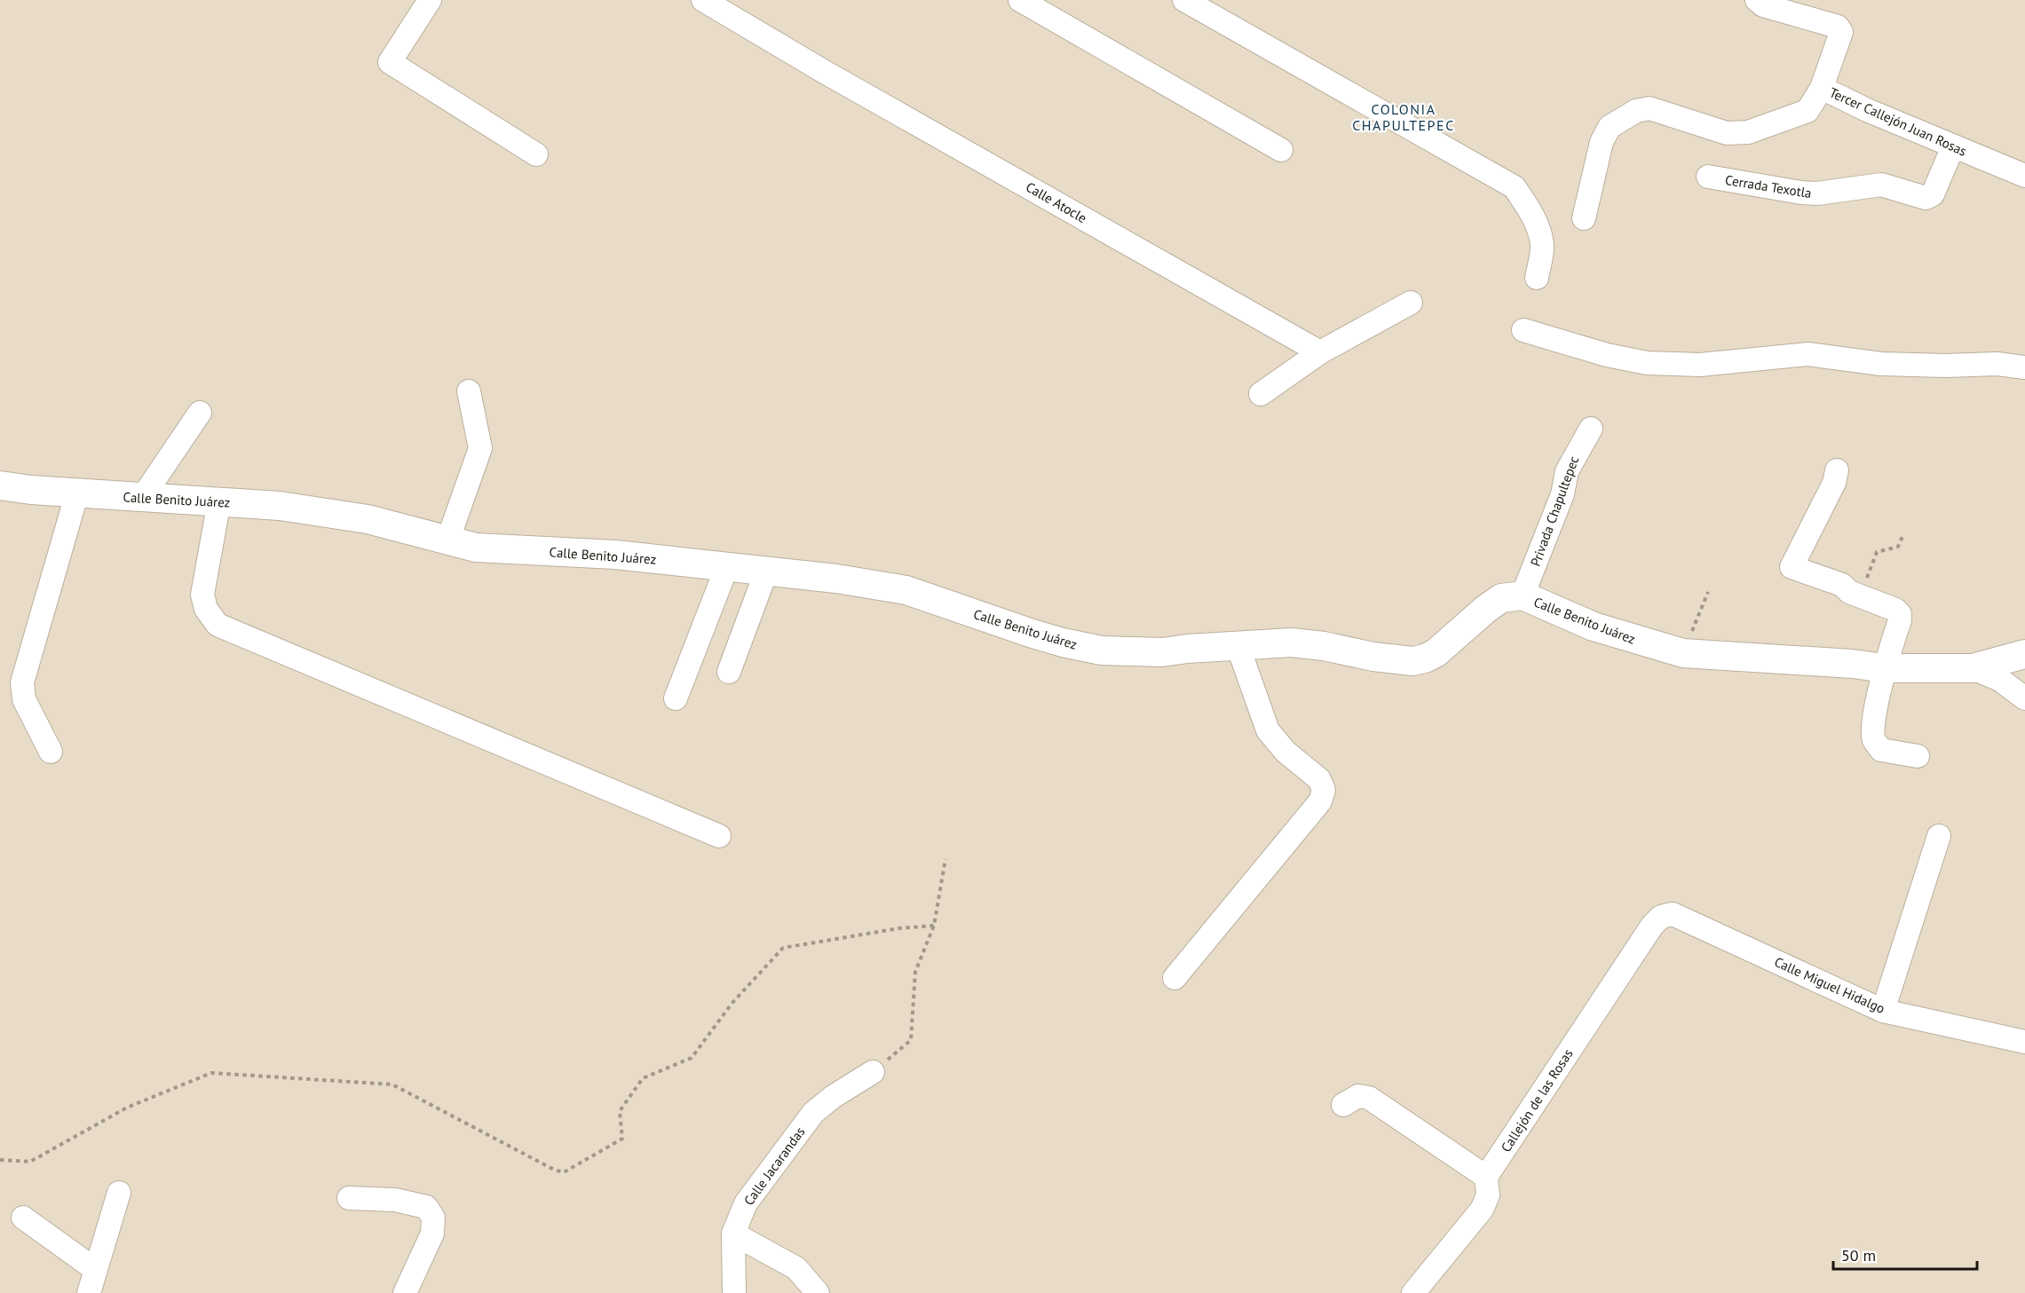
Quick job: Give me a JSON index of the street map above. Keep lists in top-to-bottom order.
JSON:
{
  "streets": {
    "street": [
      "Tercer Callejón Juan Rosas",
      "Cerrada Texotla",
      "Calle Atocle",
      "Calle Benito Juárez",
      "Privada Chapultepec",
      "Calle Miguel Hidalgo",
      "Callejón de las Rosas",
      "Calle Jacarandas"
    ]
  },
  "crossings": [
    ["Tercer Callejón Juan Rosas", "Cerrada Texotla"],
    ["Calle Benito Juárez", "Privada Chapultepec"],
    ["Calle Miguel Hidalgo", "Callejón de las Rosas"]
  ],
  "districts": ["COLONIA CHAPULTEPEC"],
  "scale_bar": "50 m"
}
